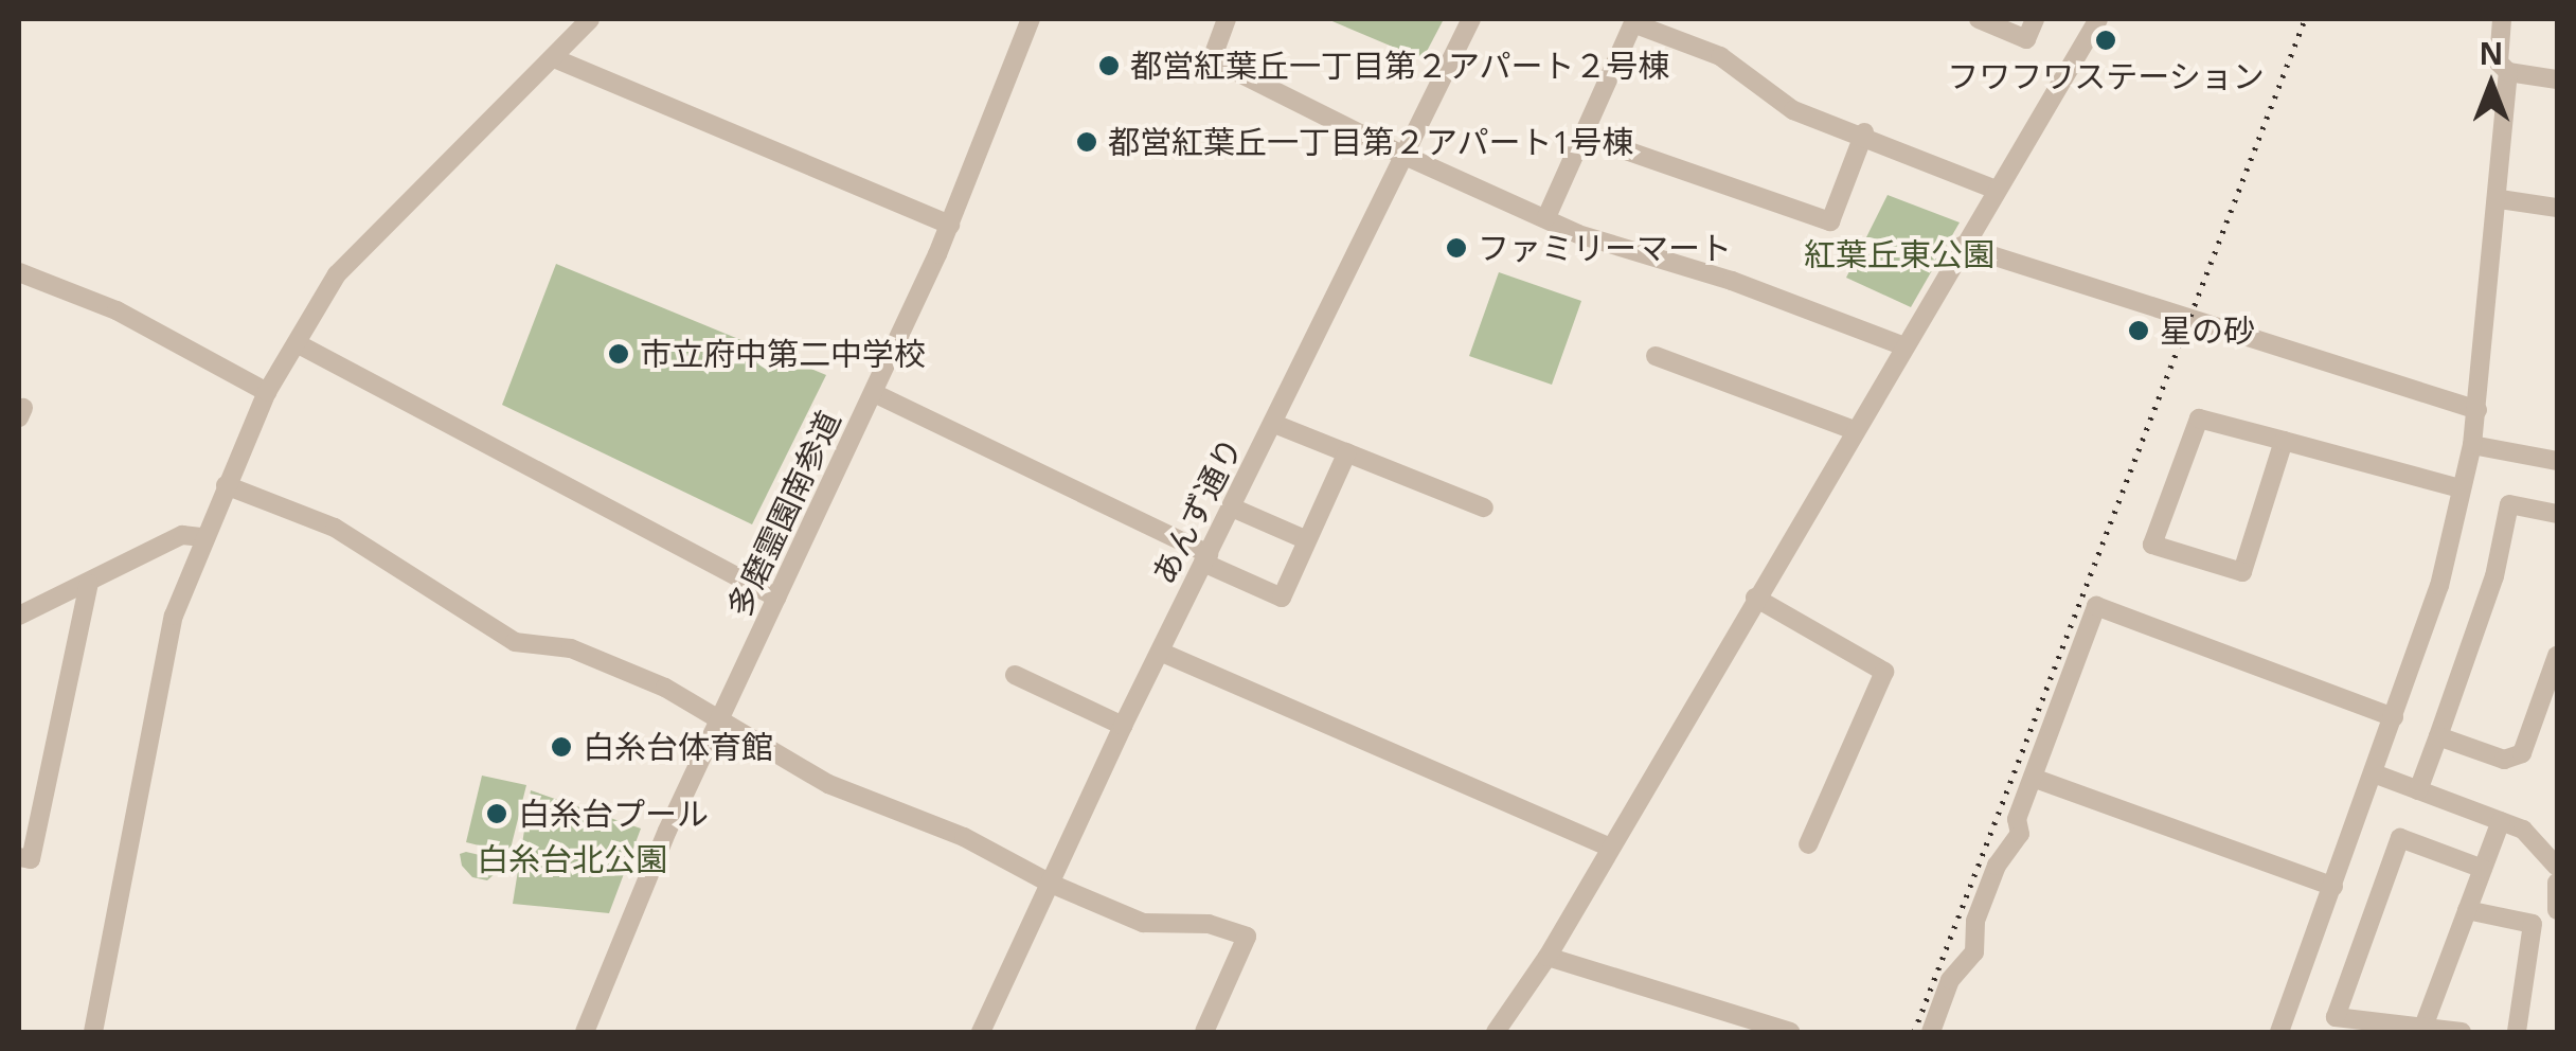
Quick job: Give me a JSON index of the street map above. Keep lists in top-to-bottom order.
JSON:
{
  "streets": {
    "street": ["あんず通り", "多磨霊園南参道"]
  },
  "parks": ["紅葉丘東公園", "白糸台北公園"],
  "places": [
    "フワフワステーション",
    "都営紅葉丘一丁目第２アパート２号棟",
    "都営紅葉丘一丁目第２アパート1号棟",
    "ファミリーマート",
    "星の砂",
    "市立府中第二中学校",
    "白糸台体育館",
    "白糸台プール"
  ],
  "north": "top"
}
